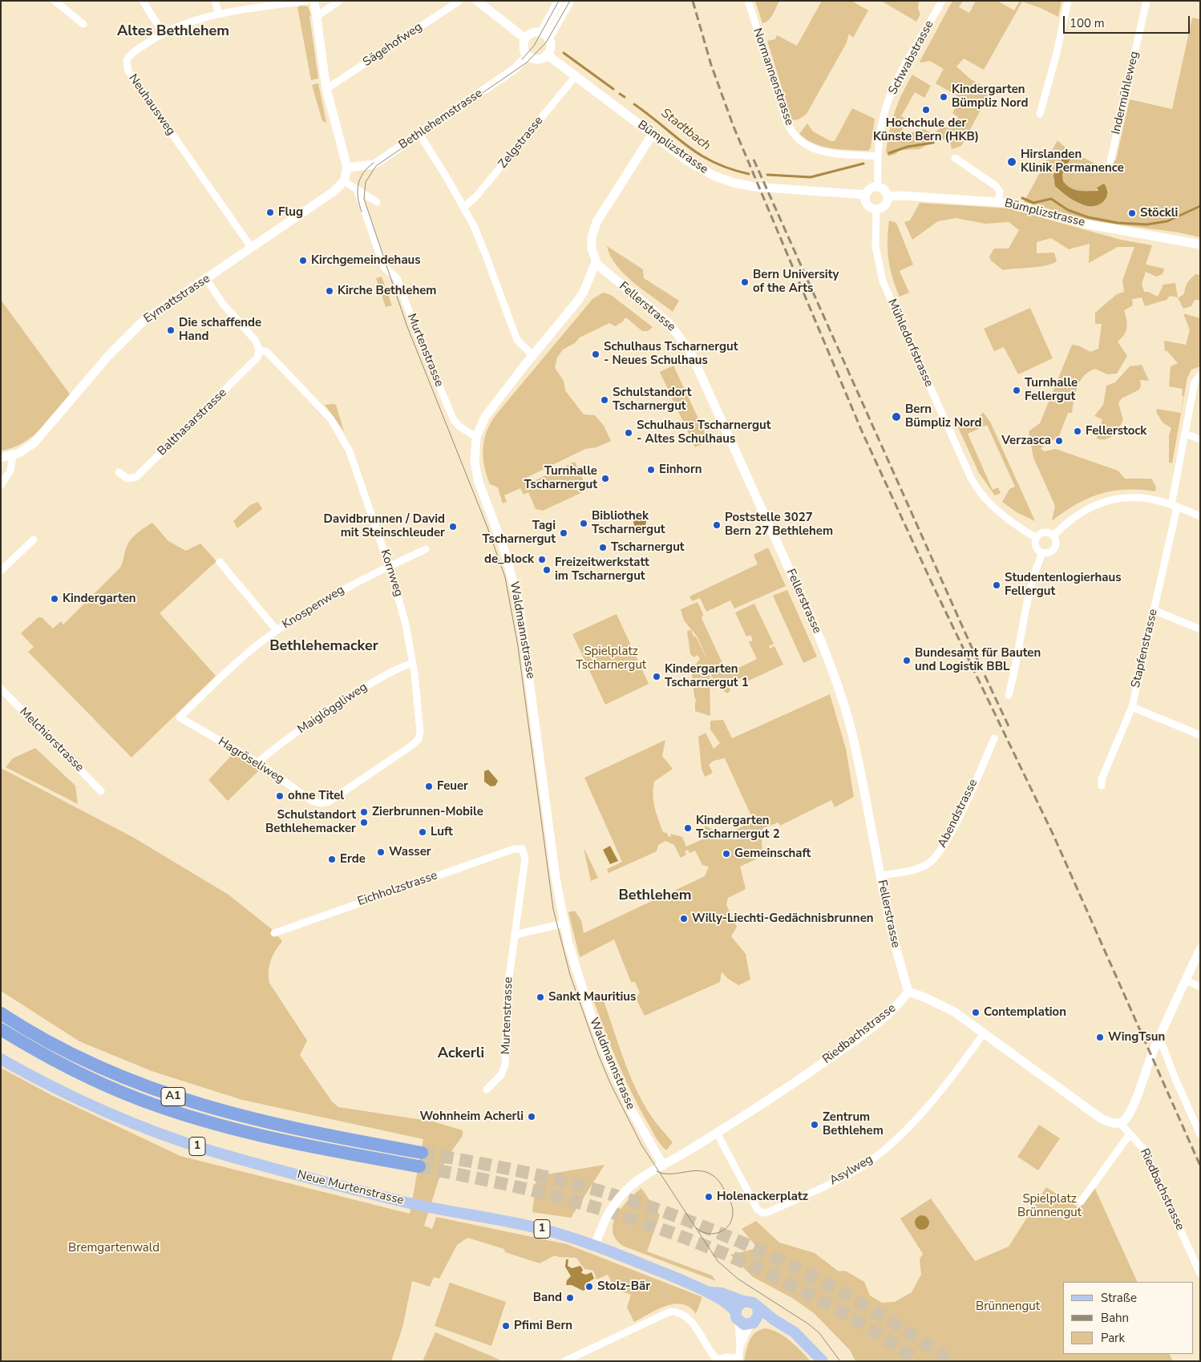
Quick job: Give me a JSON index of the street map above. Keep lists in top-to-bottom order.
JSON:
{
  "streets": {
    "highway": ["A1"],
    "main road": ["1", "Neue Murtenstrasse"],
    "street": [
      "Sägehofweg",
      "Schwabstrasse",
      "Normannenstrasse",
      "Indermühleweg",
      "Neuhausweg",
      "Bethlehemstrasse",
      "Zelgstrasse",
      "Bümplizstrasse",
      "Eymattstrasse",
      "Fellerstrasse",
      "Mühledorfstrasse",
      "Murtenstrasse",
      "Balthasarstrasse",
      "Kornweg",
      "Knospenweg",
      "Waldmannstrasse",
      "Stapfenstrasse",
      "Maiglöggliweg",
      "Melchiorstrasse",
      "Hagröseliweg",
      "Abendstrasse",
      "Eichholzstrasse",
      "Riedbachstrasse",
      "Asylweg"
    ]
  },
  "crossings": [
    ["Schwabstrasse", "Normannenstrasse"],
    ["Schwabstrasse", "Bümplizstrasse"],
    ["Schwabstrasse", "Mühledorfstrasse"],
    ["Neuhausweg", "Eymattstrasse"],
    ["Bethlehemstrasse", "Bümplizstrasse"],
    ["Zelgstrasse", "Bümplizstrasse"],
    ["Bümplizstrasse", "Mühledorfstrasse"],
    ["Eymattstrasse", "Kornweg"],
    ["Fellerstrasse", "Waldmannstrasse"],
    ["Fellerstrasse", "Abendstrasse"],
    ["Fellerstrasse", "Riedbachstrasse"],
    ["Murtenstrasse", "Waldmannstrasse"],
    ["Murtenstrasse", "Eichholzstrasse"],
    ["Balthasarstrasse", "Kornweg"],
    ["Kornweg", "Knospenweg"],
    ["Kornweg", "Maiglöggliweg"],
    ["Kornweg", "Hagröseliweg"],
    ["Knospenweg", "Hagröseliweg"],
    ["Waldmannstrasse", "Riedbachstrasse"],
    ["Maiglöggliweg", "Hagröseliweg"],
    ["Riedbachstrasse", "Asylweg"],
    ["Riedbachstrasse", "Neue Murtenstrasse"]
  ],
  "districts": [
    "Altes Bethlehem",
    "Bethlehemacker",
    "Bethlehem",
    "Ackerli"
  ],
  "water": ["Stadtbach"],
  "parks": [
    "Spielplatz Tscharnergut",
    "Spielplatz Brünnengut",
    "Bremgartenwald",
    "Brünnengut"
  ],
  "places": [
    "Kindergarten Bümpliz Nord",
    "Hochchule der Künste Bern (HKB)",
    "Hirslanden Klinik Permanence",
    "Flug",
    "Stöckli",
    "Kirchgemeindehaus",
    "Bern University of the Arts",
    "Kirche Bethlehem",
    "Die schaffende Hand",
    "Schulhaus Tscharnergut - Neues Schulhaus",
    "Turnhalle Fellergut",
    "Schulstandort Tscharnergut",
    "Bern Bümpliz Nord",
    "Fellerstock",
    "Schulhaus Tscharnergut - Altes Schulhaus",
    "Verzasca",
    "Einhorn",
    "Turnhalle Tscharnergut",
    "Bibliothek Tscharnergut",
    "Poststelle 3027 Bern 27 Bethlehem",
    "Davidbrunnen / David mit Steinschleuder",
    "Tagi Tscharnergut",
    "Tscharnergut",
    "de_block",
    "Freizeitwerkstatt im Tscharnergut",
    "Studentenlogierhaus Fellergut",
    "Kindergarten",
    "Bundesamt für Bauten und Logistik BBL",
    "Kindergarten Tscharnergut 1",
    "Feuer",
    "ohne Titel",
    "Zierbrunnen-Mobile",
    "Schulstandort Bethlehemacker",
    "Kindergarten Tscharnergut 2",
    "Luft",
    "Wasser",
    "Gemeinschaft",
    "Erde",
    "Willy-Liechti-Gedächnisbrunnen",
    "Sankt Mauritius",
    "Contemplation",
    "WingTsun",
    "Wohnheim Acherli",
    "Zentrum Bethlehem",
    "Holenackerplatz",
    "Stolz-Bär",
    "Band",
    "Pfimi Bern"
  ],
  "legend": ["Straße", "Bahn", "Park"],
  "scale_bar": "100 m"
}
